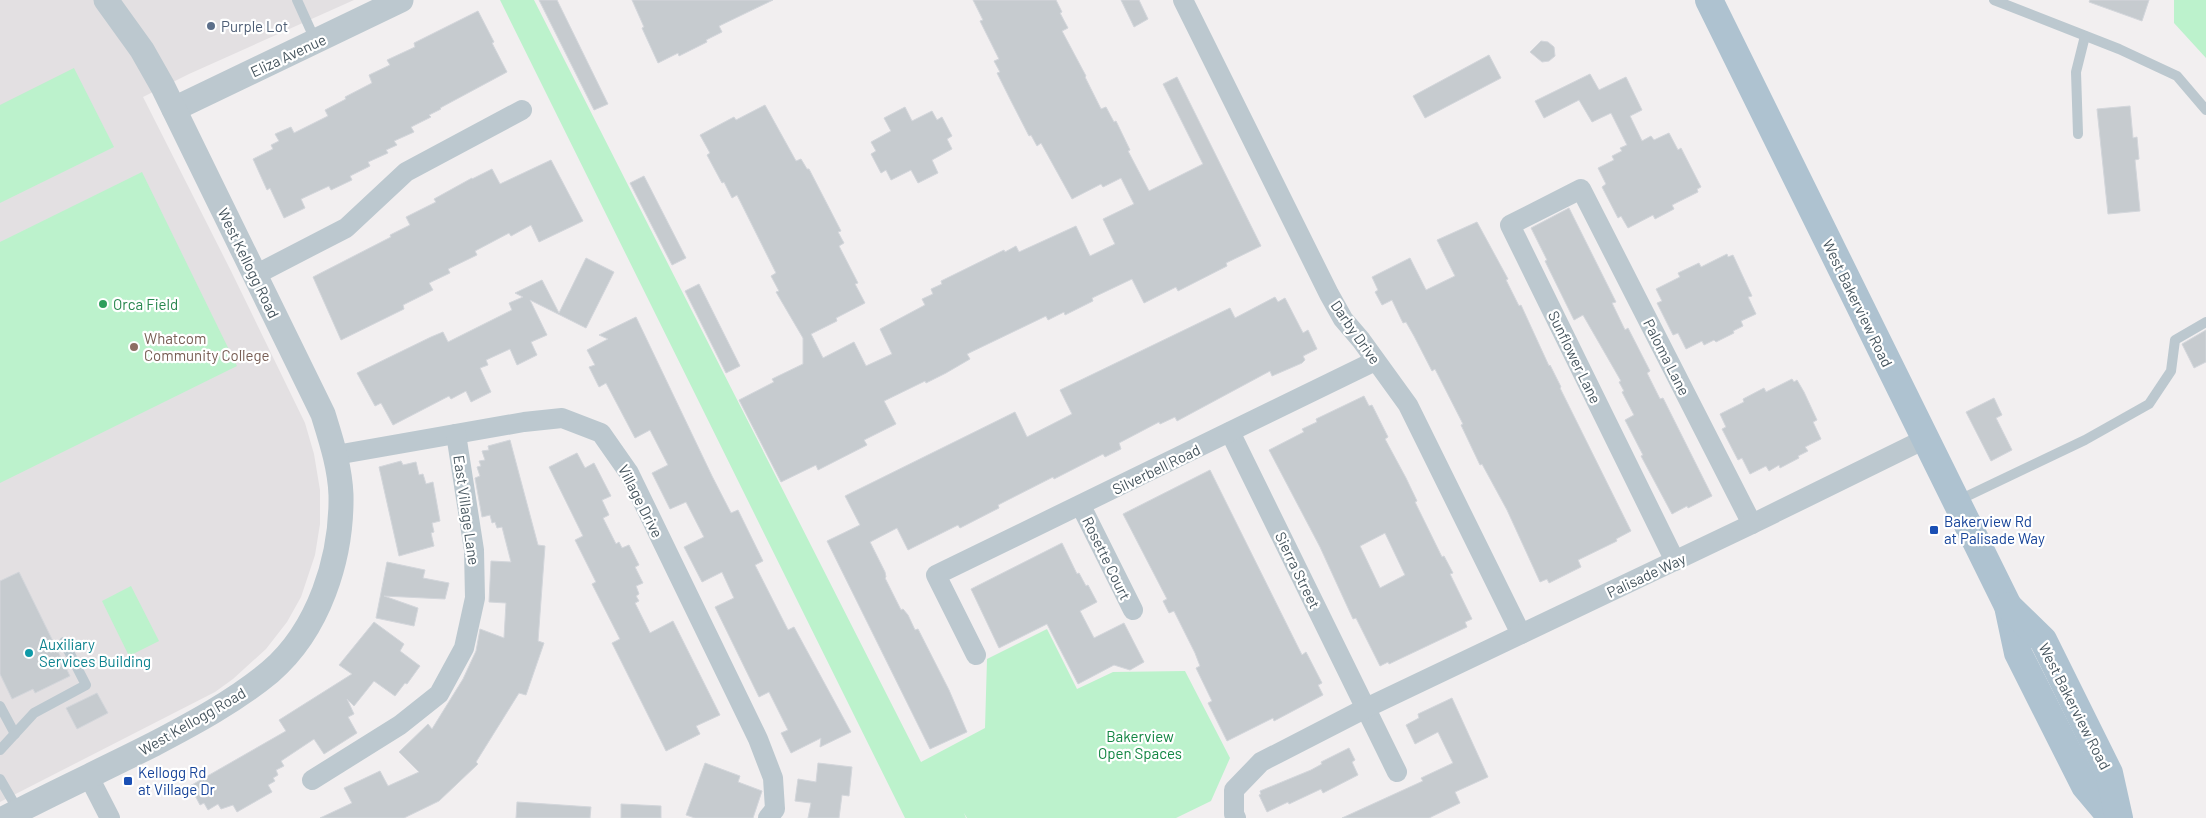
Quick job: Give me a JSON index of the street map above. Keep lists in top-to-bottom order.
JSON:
{
  "streets": {
    "main road": ["West Bakerview Road"],
    "street": [
      "Eliza Avenue",
      "West Kellogg Road",
      "Darby Drive",
      "Sunflower Lane",
      "Paloma Lane",
      "Silverbell Road",
      "Village Drive",
      "East Village Lane",
      "Rosette Court",
      "Sierra Street",
      "Palisade Way"
    ]
  },
  "crossings": [
    ["Eliza Avenue", "West Kellogg Road"],
    ["West Kellogg Road", "Village Drive"],
    ["West Bakerview Road", "Palisade Way"],
    ["Darby Drive", "Silverbell Road"],
    ["Darby Drive", "Palisade Way"],
    ["Sunflower Lane", "Paloma Lane"],
    ["Sunflower Lane", "Palisade Way"],
    ["Paloma Lane", "Palisade Way"],
    ["Silverbell Road", "Rosette Court"],
    ["Silverbell Road", "Sierra Street"],
    ["Village Drive", "East Village Lane"],
    ["Sierra Street", "Palisade Way"]
  ],
  "parks": ["Bakerview Open Spaces"],
  "places": {
    "other": [
      "Purple Lot",
      "Orca Field",
      "Whatcom Community College",
      "Auxiliary Services Building"
    ],
    "transit": ["Bakerview Rd at Palisade Way", "Kellogg Rd at Village Dr"]
  }
}
